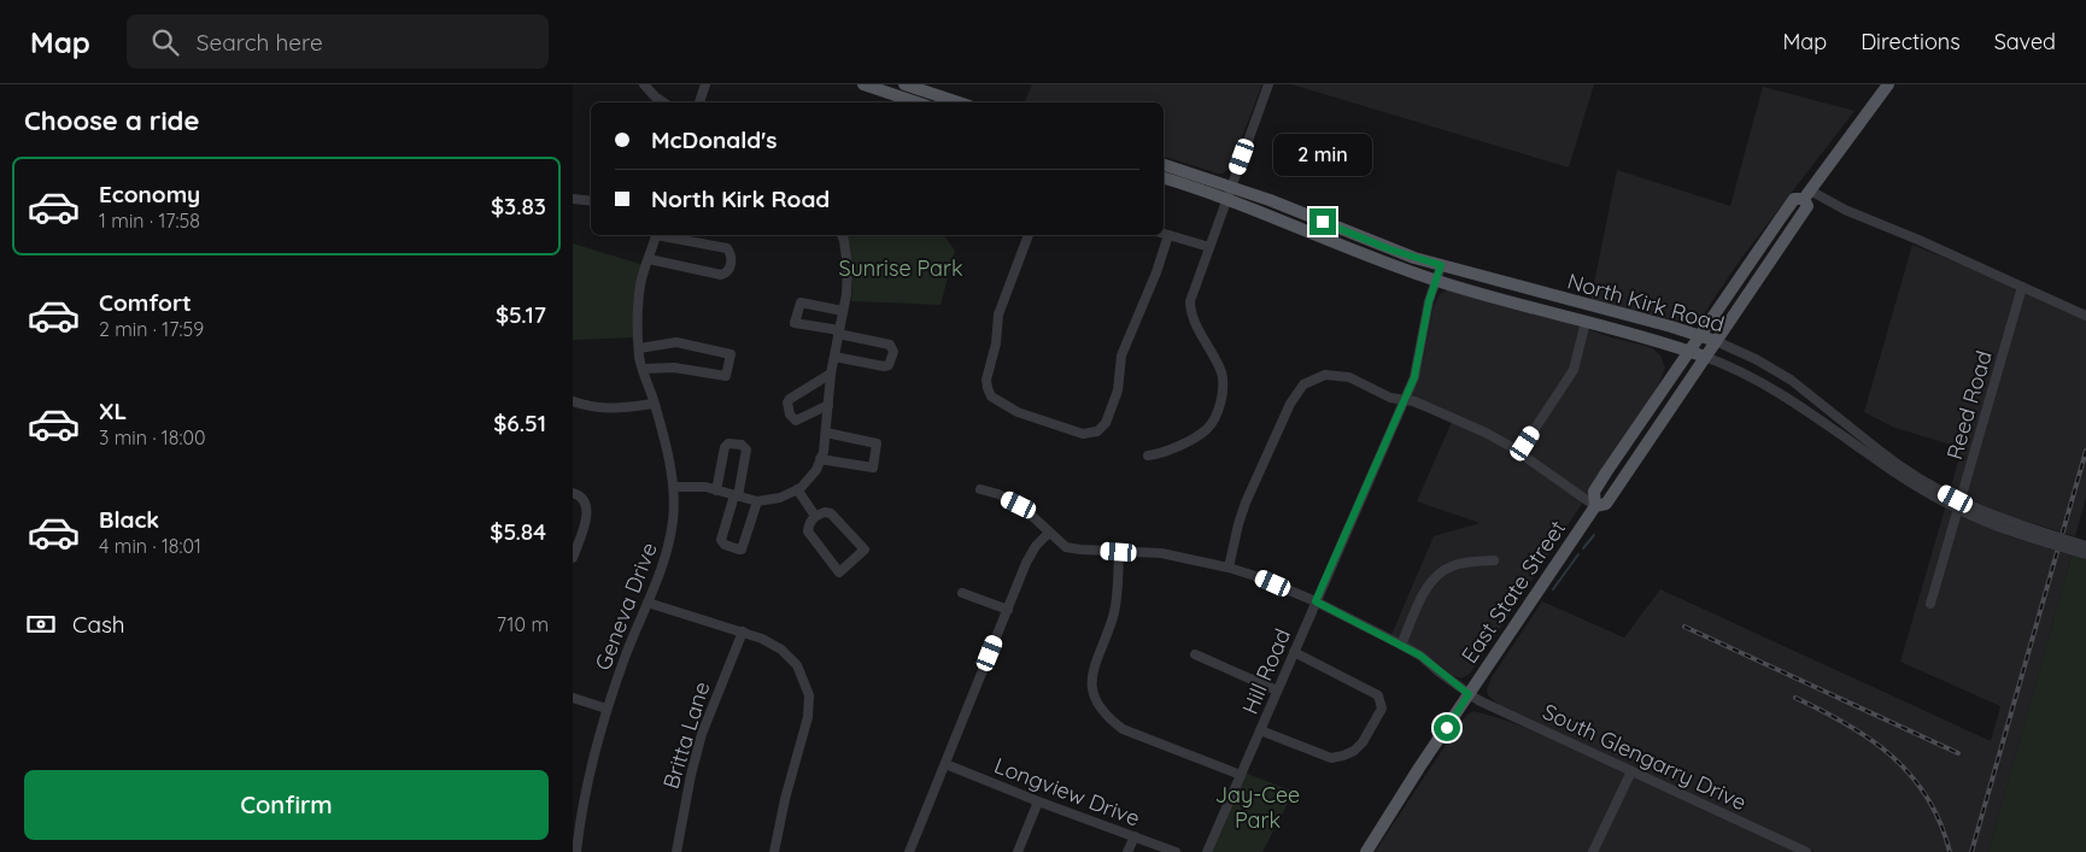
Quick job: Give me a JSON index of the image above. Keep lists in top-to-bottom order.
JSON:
{
  "streets": {
    "main road": ["North Kirk Road", "East State Street"],
    "street": [
      "Reed Road",
      "Geneva Drive",
      "Hill Road",
      "Britta Lane",
      "South Glengarry Drive",
      "Longview Drive"
    ]
  },
  "crossings": [
    ["North Kirk Road", "East State Street"],
    ["North Kirk Road", "Hill Road"],
    ["East State Street", "South Glengarry Drive"],
    ["Hill Road", "South Glengarry Drive"]
  ],
  "parks": ["Sunrise Park", "Jay-Cee Park"],
  "page": {
    "header": "Map",
    "search": "Search here",
    "nav": ["Map", "Directions", "Saved"],
    "heading": "Choose a ride",
    "banner": ["McDonald's", "North Kirk Road"],
    "bubble": "2 min",
    "list": [
      {
        "name": "Economy",
        "note": "1 min · 17:58",
        "value": "$3.83"
      },
      {
        "name": "Comfort",
        "note": "2 min · 17:59",
        "value": "$5.17"
      },
      {
        "name": "XL",
        "note": "3 min · 18:00",
        "value": "$6.51"
      },
      {
        "name": "Black",
        "note": "4 min · 18:01",
        "value": "$5.84"
      }
    ],
    "pay": ["Cash", "710 m"],
    "buttons": "Confirm"
  }
}
